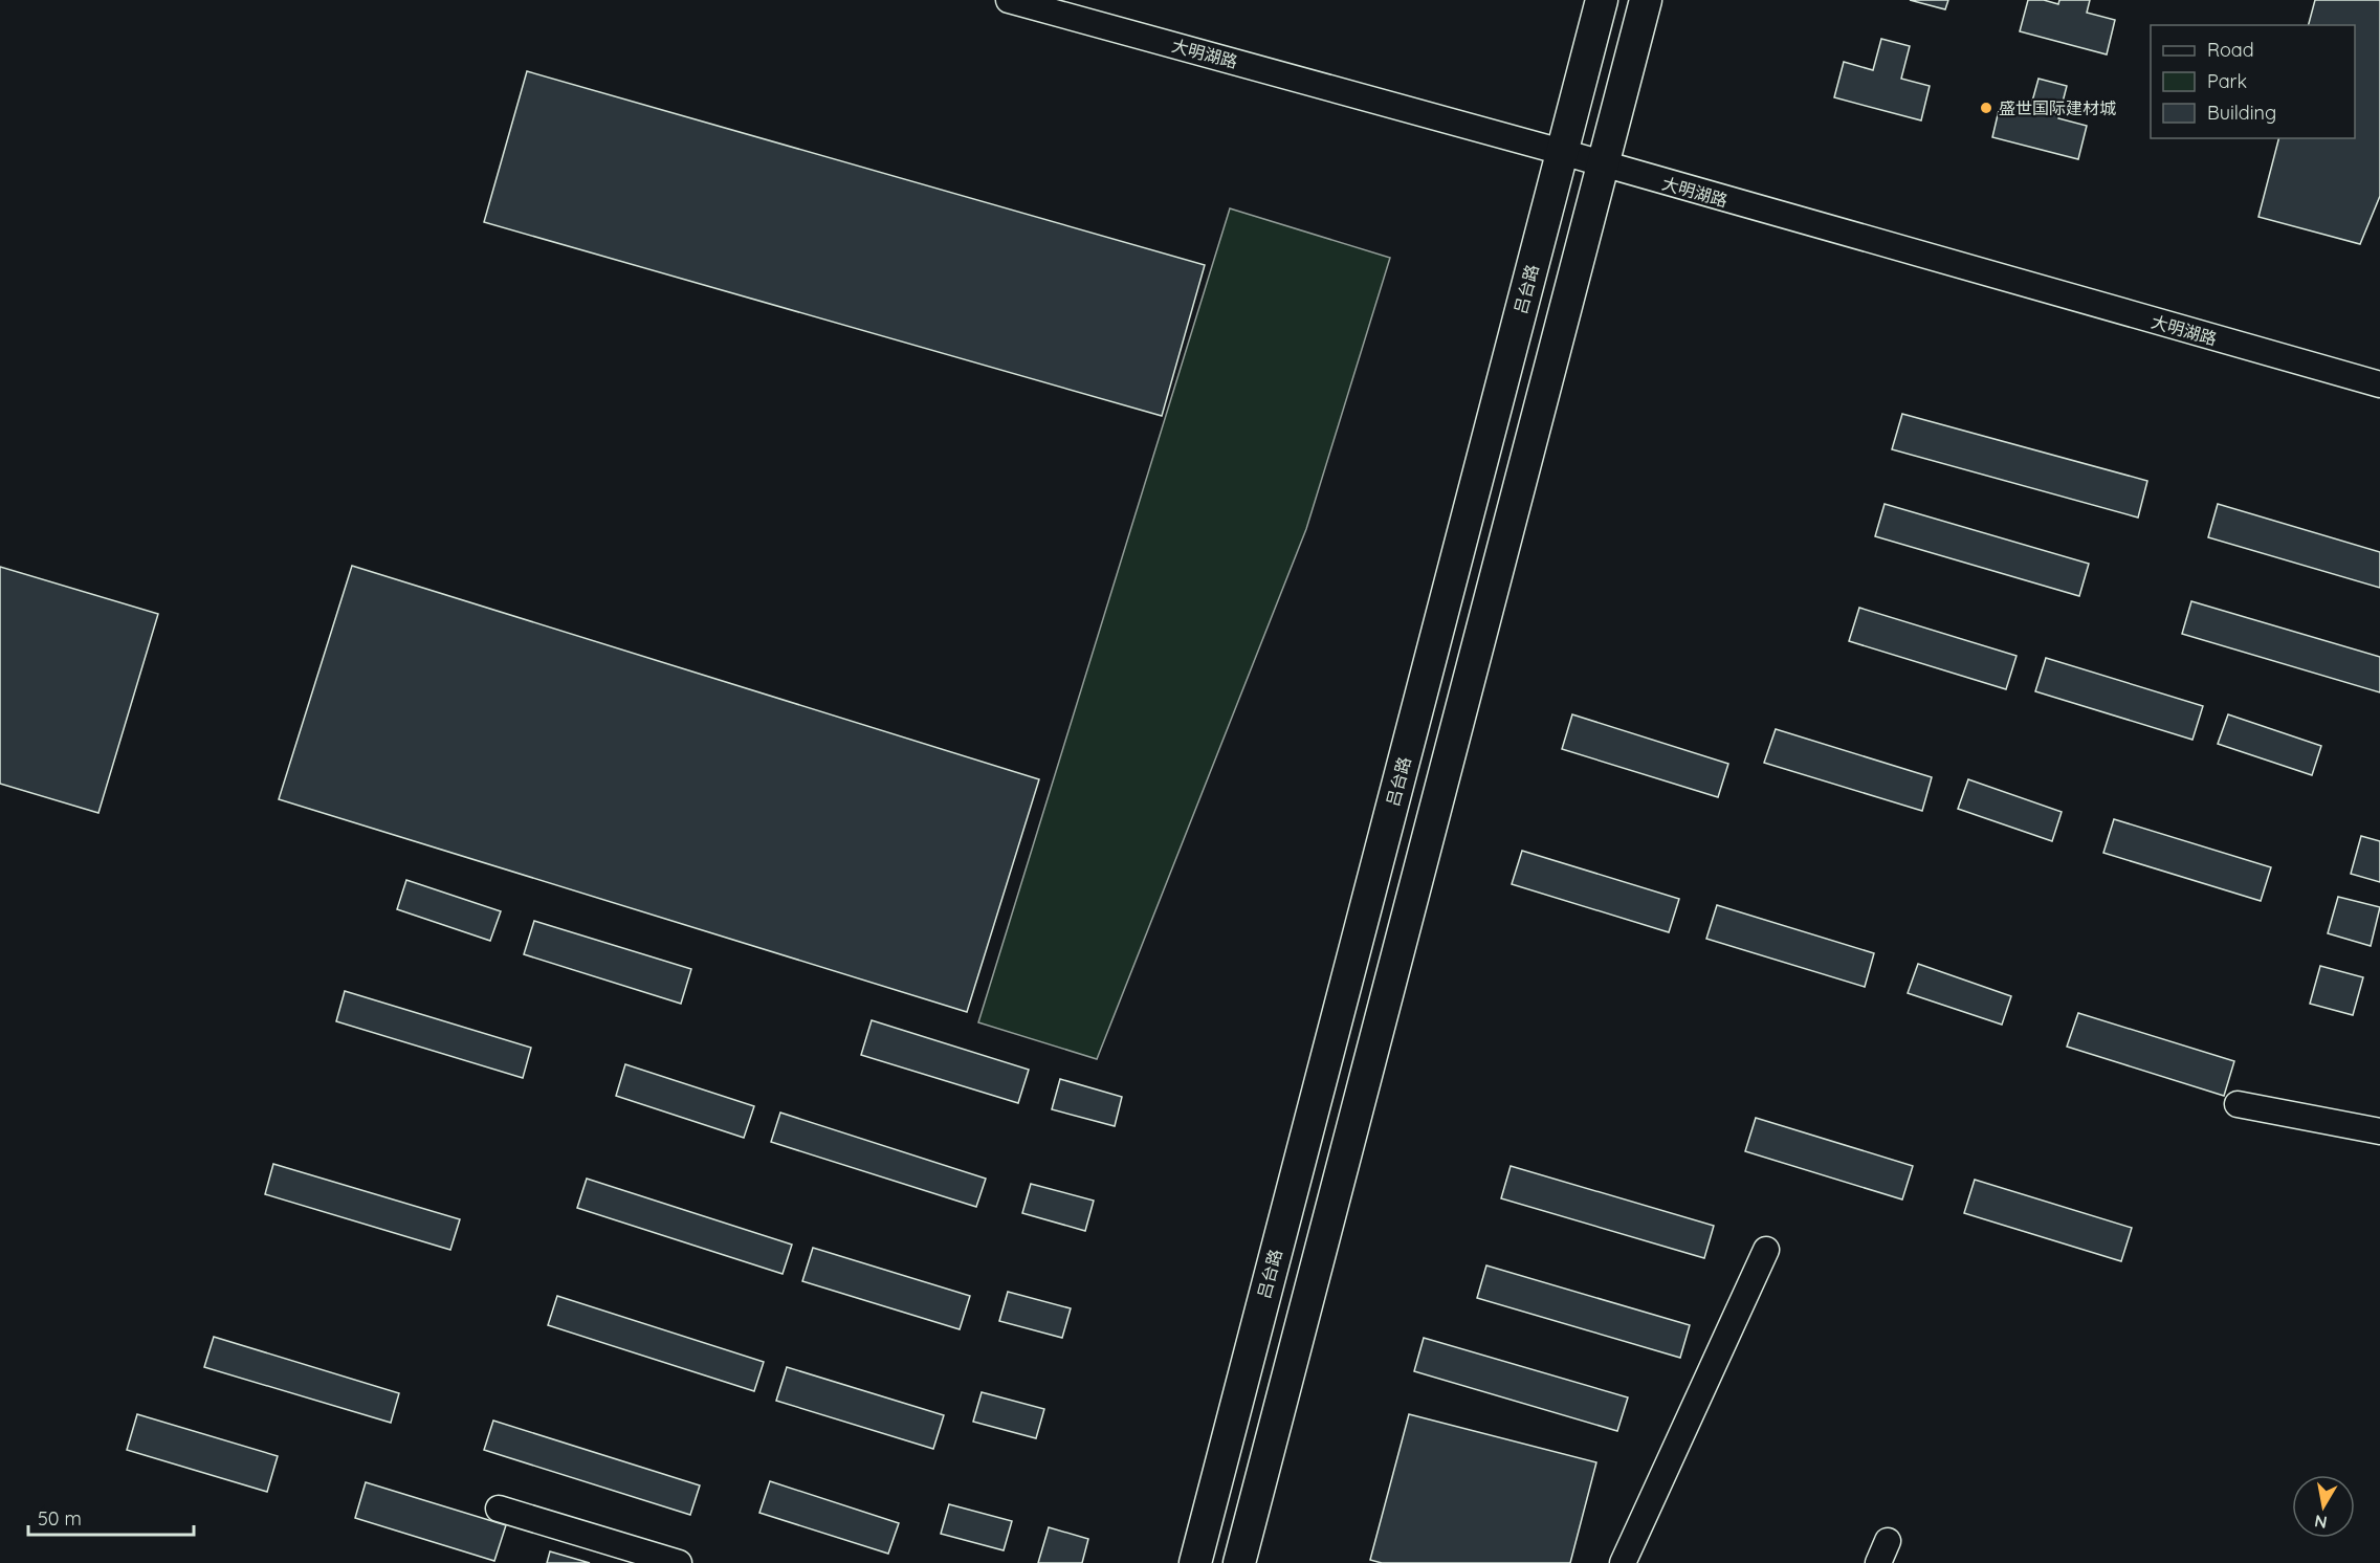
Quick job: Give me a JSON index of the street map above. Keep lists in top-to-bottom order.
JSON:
{
  "streets": {
    "main road": ["吕台路"],
    "street": ["大明湖路"]
  },
  "crossings": [
    ["大明湖路", "吕台路"]
  ],
  "places": ["盛世国际建材城"],
  "legend": ["Road", "Park", "Building"],
  "scale_bar": "50 m",
  "north": "bottom"
}
